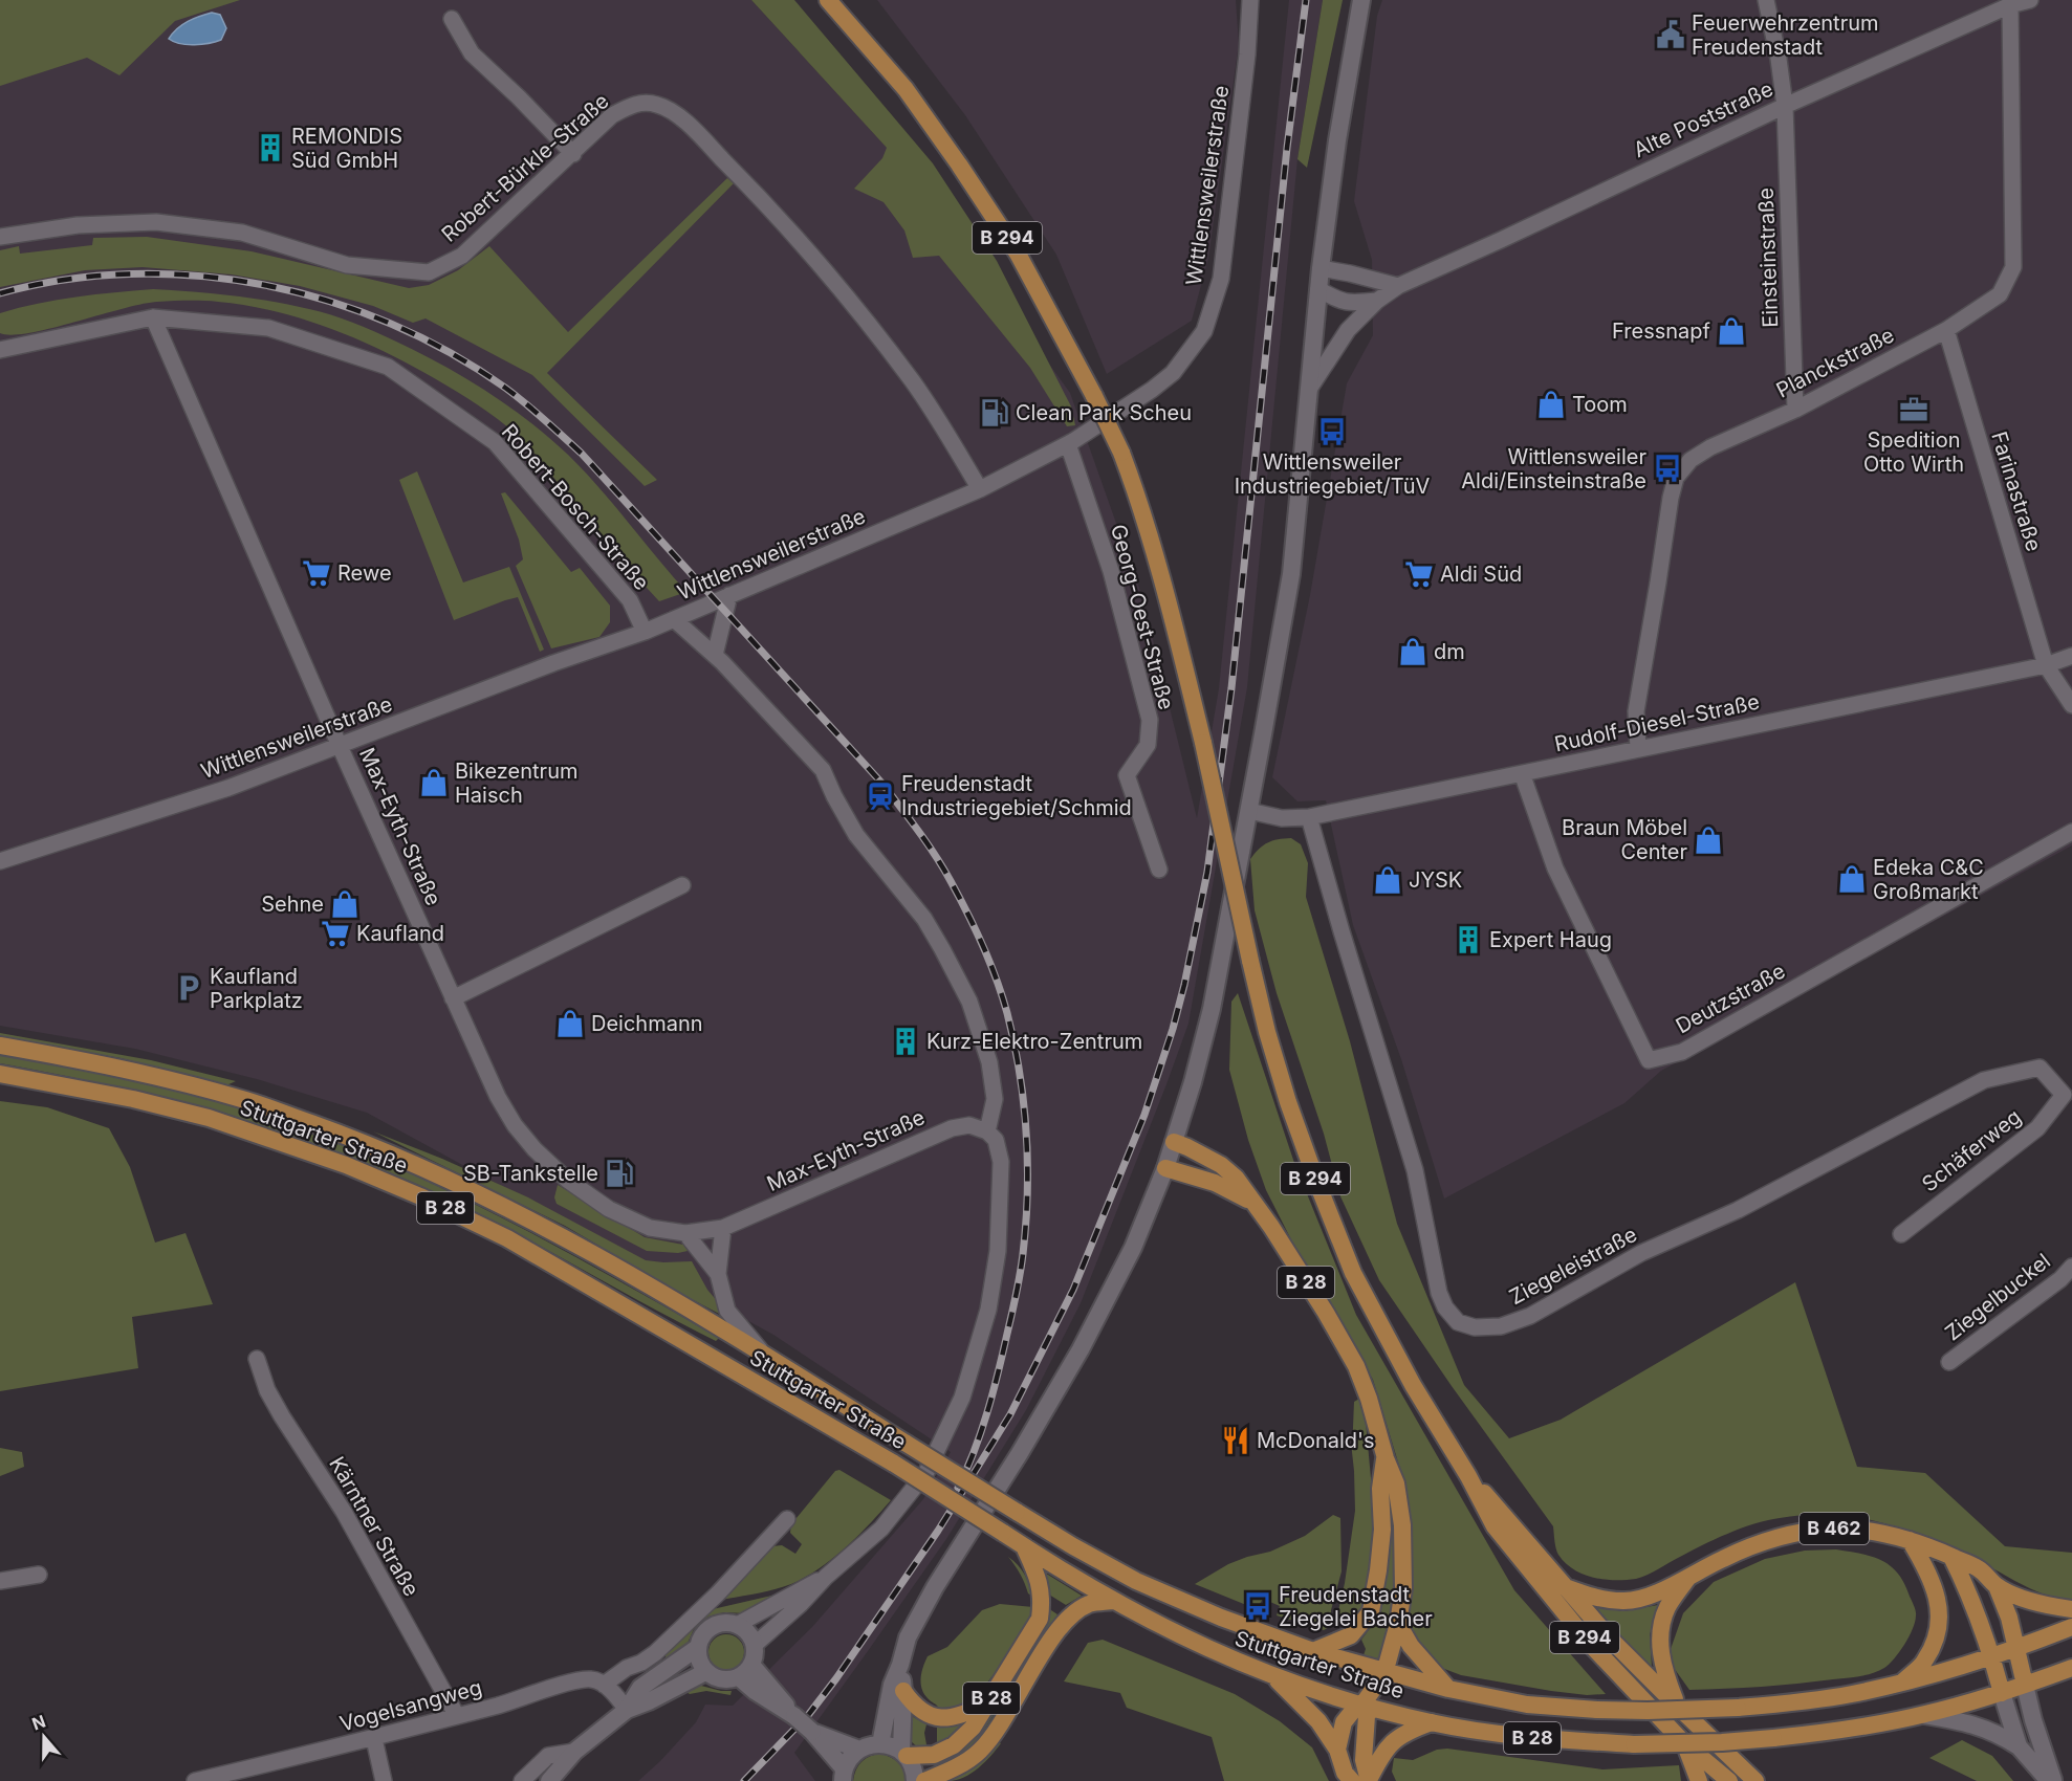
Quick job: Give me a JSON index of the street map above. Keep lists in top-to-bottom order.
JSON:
{
  "streets": {
    "main road": [
      "B 294",
      "Stuttgarter Straße",
      "B 28",
      "B 462"
    ],
    "street": [
      "Alte Poststraße",
      "Robert-Bürkle-Straße",
      "Wittlensweilerstraße",
      "Einsteinstraße",
      "Planckstraße",
      "Farinastraße",
      "Robert-Bosch-Straße",
      "Georg-Oest-Straße",
      "Rudolf-Diesel-Straße",
      "Max-Eyth-Straße",
      "Deutzstraße",
      "Schäferweg",
      "Ziegeleistraße",
      "Ziegelbuckel",
      "Kärntner Straße",
      "Vogelsangweg"
    ]
  },
  "crossings": [
    ["Alte Poststraße", "Einsteinstraße"],
    ["Alte Poststraße", "Planckstraße"],
    ["Robert-Bürkle-Straße", "Wittlensweilerstraße"],
    ["Wittlensweilerstraße", "Robert-Bosch-Straße"],
    ["Wittlensweilerstraße", "Georg-Oest-Straße"],
    ["Wittlensweilerstraße", "Max-Eyth-Straße"],
    ["B 294", "B 462"],
    ["Einsteinstraße", "Planckstraße"],
    ["Planckstraße", "Farinastraße"],
    ["Planckstraße", "Rudolf-Diesel-Straße"],
    ["Farinastraße", "Rudolf-Diesel-Straße"],
    ["Robert-Bosch-Straße", "Max-Eyth-Straße"],
    ["Rudolf-Diesel-Straße", "Deutzstraße"],
    ["Rudolf-Diesel-Straße", "Ziegeleistraße"],
    ["Stuttgarter Straße", "B 28"],
    ["Schäferweg", "Ziegeleistraße"],
    ["B 28", "B 462"],
    ["Kärntner Straße", "Vogelsangweg"]
  ],
  "places": {
    "public building": ["Feuerwehrzentrum Freudenstadt"],
    "building": ["REMONDIS Süd GmbH", "Expert Haug", "Kurz-Elektro-Zentrum"],
    "shop": [
      "Fressnapf",
      "Toom",
      "dm",
      "Bikezentrum Haisch",
      "Braun Möbel Center",
      "Edeka C&C Großmarkt",
      "JYSK",
      "Sehne",
      "Deichmann"
    ],
    "office": ["Spedition Otto Wirth"],
    "fuel station": ["Clean Park Scheu", "SB-Tankstelle"],
    "bus stop": ["Wittlensweiler Industriegebiet/TüV", "Wittlensweiler Aldi/Einsteinstraße", "Freudenstadt Ziegelei Bacher"],
    "supermarket": ["Rewe", "Aldi Süd", "Kaufland"],
    "station": ["Freudenstadt Industriegebiet/Schmid"],
    "parking": ["Kaufland Parkplatz"],
    "restaurant": ["McDonald's"]
  },
  "north": "top"
}
